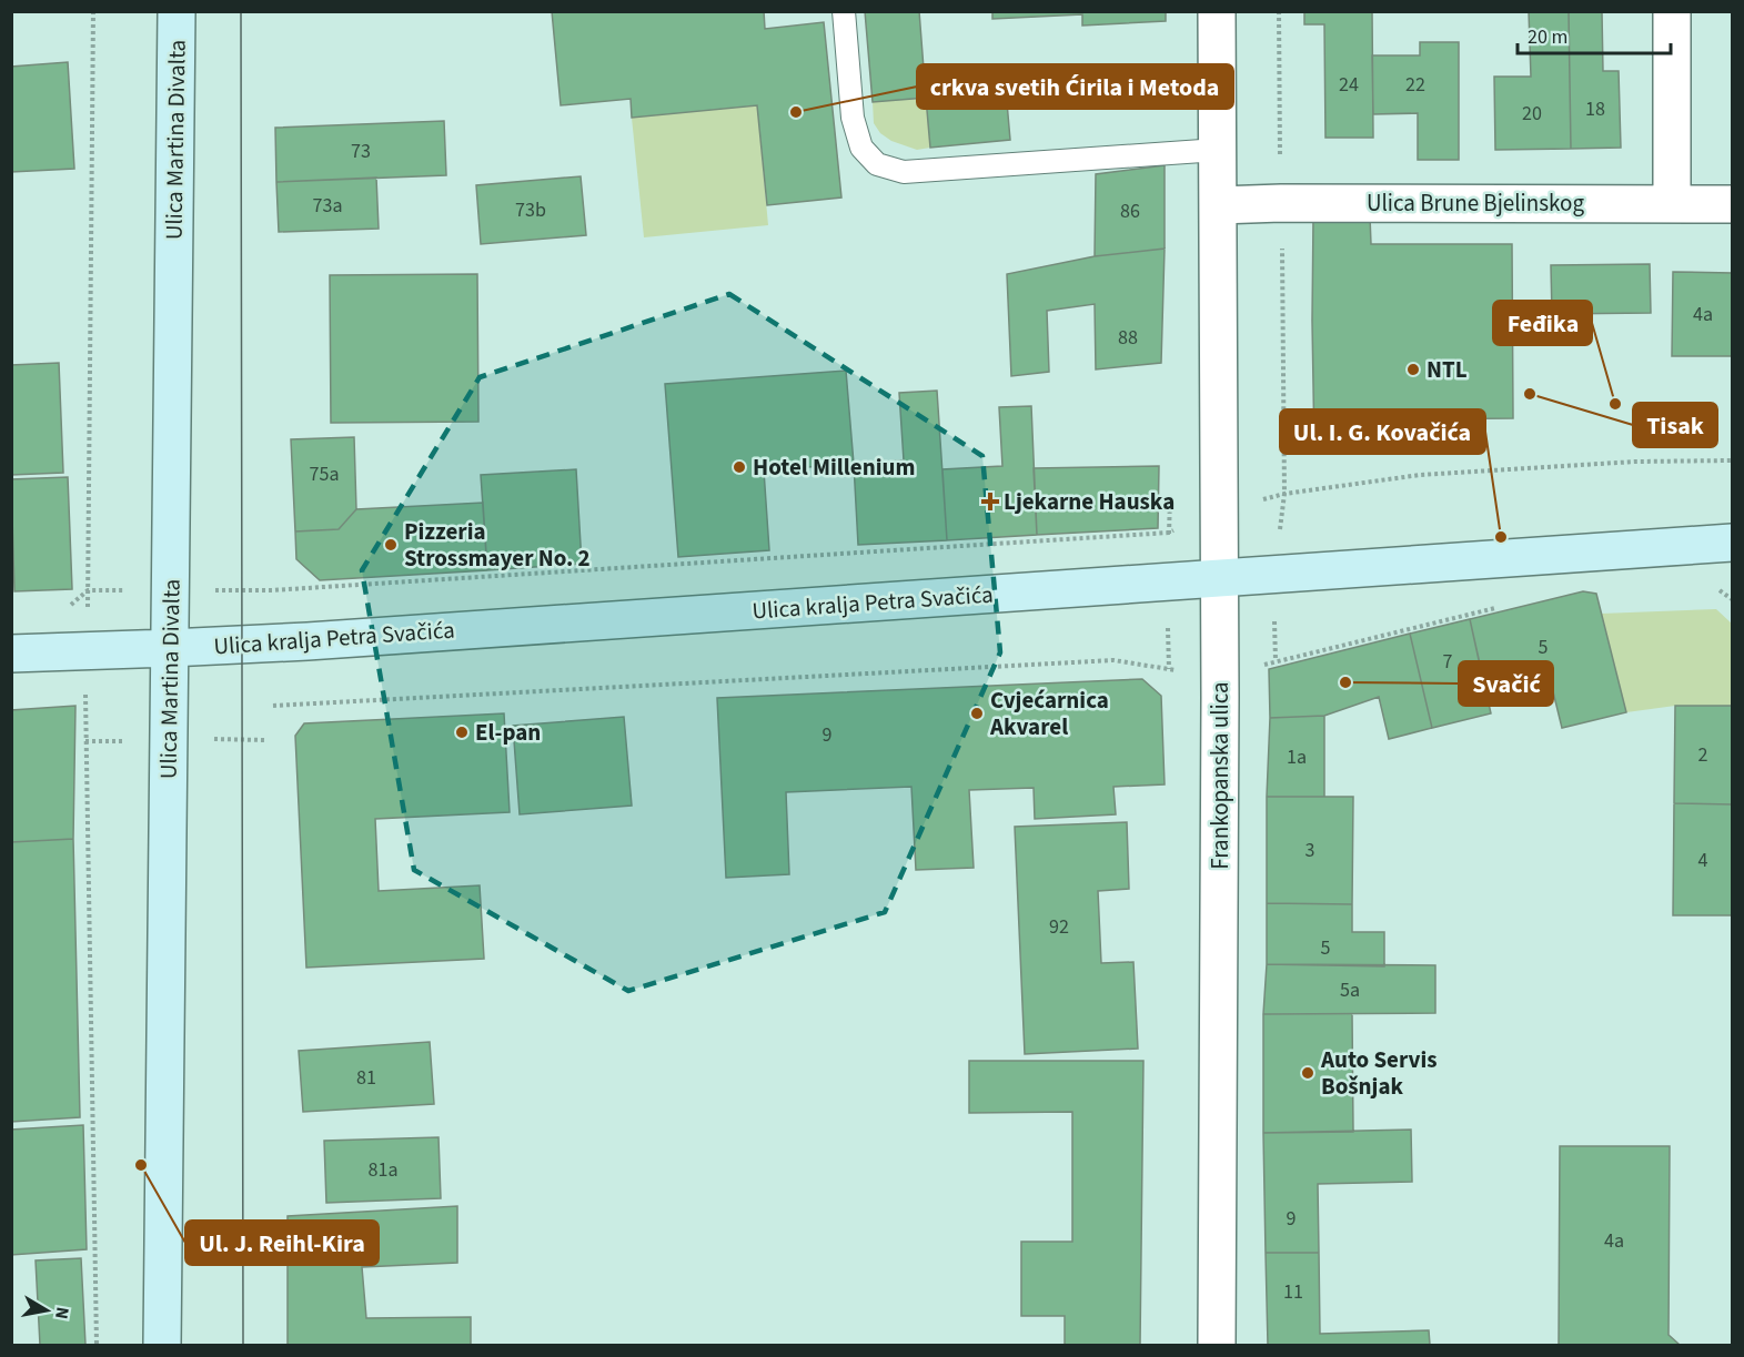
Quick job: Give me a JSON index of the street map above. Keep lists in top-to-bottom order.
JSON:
{
  "streets": {
    "main road": ["Ulica Martina Divalta", "Ulica kralja Petra Svačića"],
    "street": ["Ulica Brune Bjelinskog", "Frankopanska ulica"]
  },
  "crossings": [
    ["Ulica Martina Divalta", "Ulica kralja Petra Svačića"],
    ["Ulica Brune Bjelinskog", "Frankopanska ulica"],
    ["Ulica kralja Petra Svačića", "Frankopanska ulica"]
  ],
  "places": {
    "other": [
      "crkva svetih Ćirila i Metoda",
      "NTL",
      "Tisak",
      "Feđika",
      "Hotel Millenium",
      "Ul. I. G. Kovačića",
      "Pizzeria Strossmayer No. 2",
      "Svačić",
      "Cvjećarnica Akvarel",
      "El-pan",
      "Auto Servis Bošnjak",
      "Ul. J. Reihl-Kira"
    ],
    "health": ["Ljekarne Hauska"]
  },
  "house_numbers": [
    "24",
    "22",
    "18",
    "20",
    "73",
    "73a",
    "73b",
    "86",
    "4a",
    "88",
    "75a",
    "5",
    "7",
    "9",
    "2",
    "1a",
    "3",
    "4",
    "92",
    "5",
    "5a",
    "81",
    "81a",
    "9",
    "4a",
    "11"
  ],
  "scale_bar": "20 m",
  "north": "right"
}
